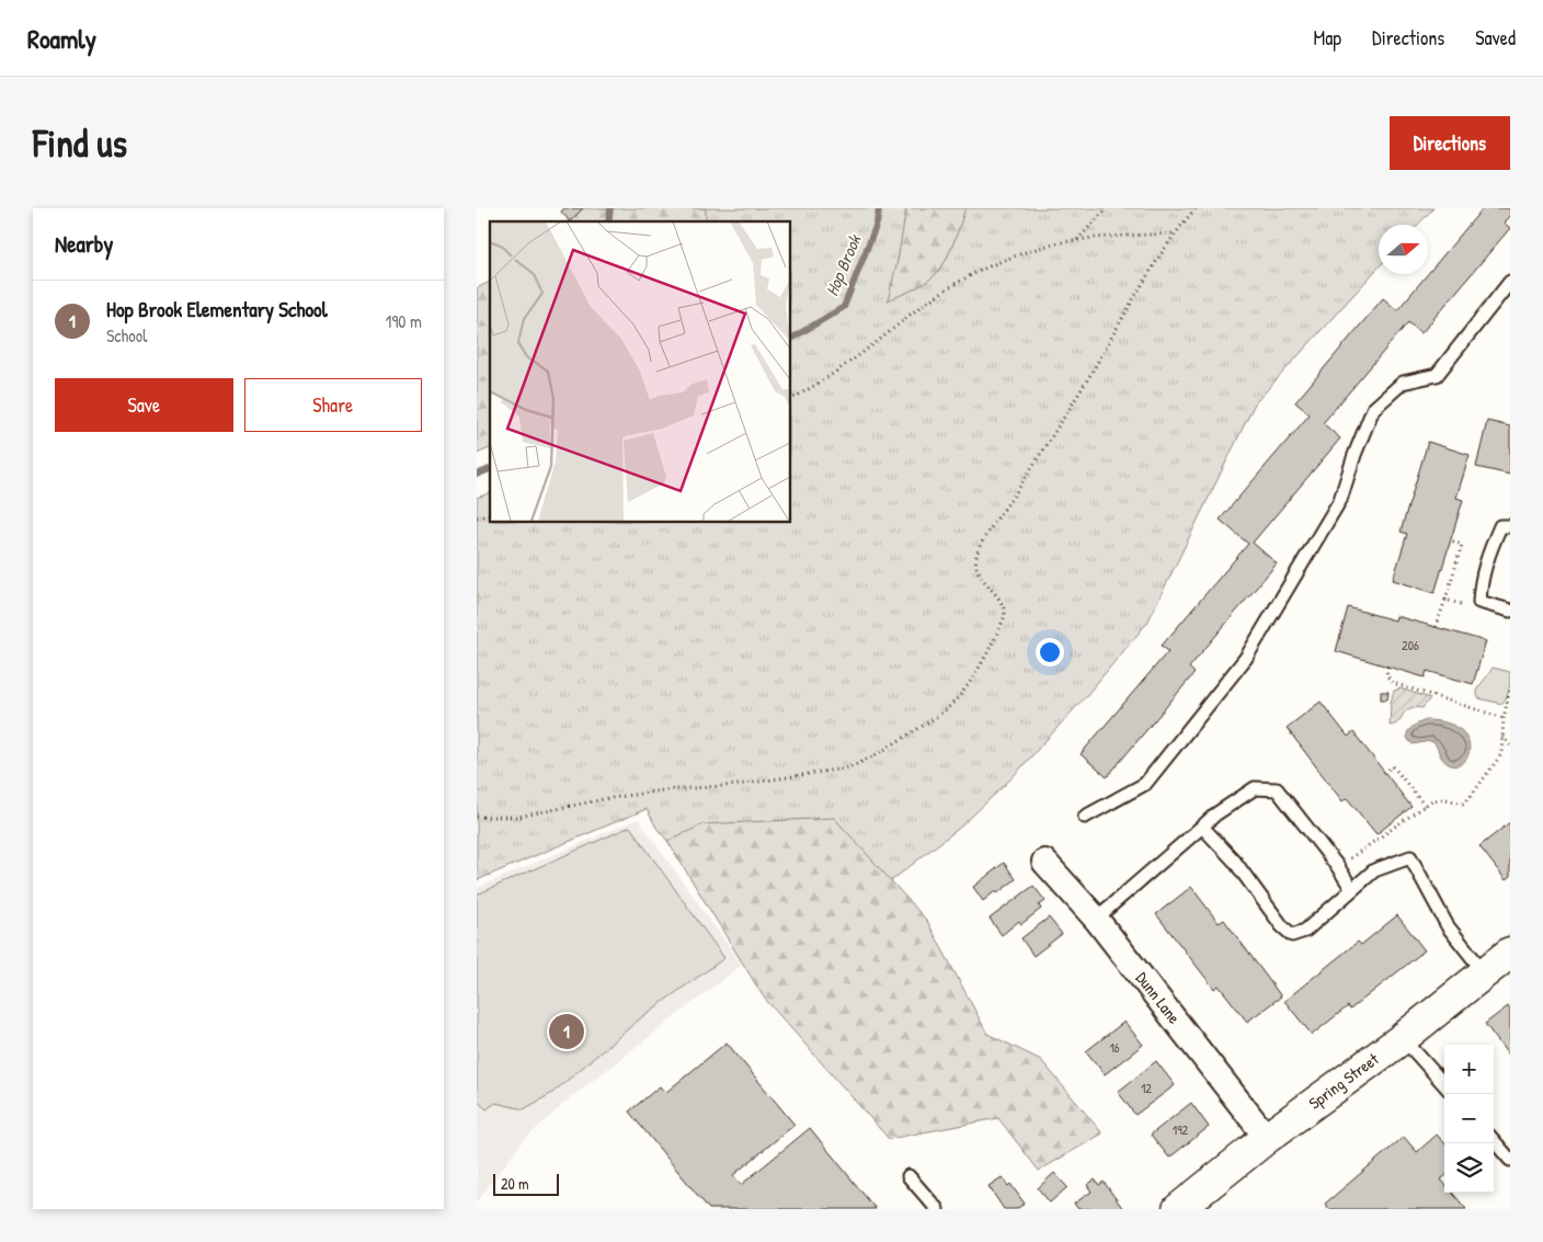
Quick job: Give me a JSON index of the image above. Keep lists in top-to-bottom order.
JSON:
{
  "streets": {
    "main road": ["Spring Street"],
    "street": ["Dunn Lane"]
  },
  "crossings": [
    ["Dunn Lane", "Spring Street"]
  ],
  "water": ["Hop Brook"],
  "house_numbers": [
    "206",
    "16",
    "12",
    "192"
  ],
  "scale_bar": "20 m",
  "north": "right",
  "page": {
    "header": "Roamly",
    "nav": ["Map", "Directions", "Saved"],
    "buttons": [
      "Directions",
      ["Save", "Share"]
    ],
    "title": "Find us",
    "heading": "Nearby",
    "list": [
      {
        "mark": "1",
        "name": "Hop Brook Elementary School",
        "note": "School",
        "value": "190 m"
      }
    ],
    "pins": "1",
    "map_buttons": ["+", "−"],
    "scale": "20 m"
  }
}
